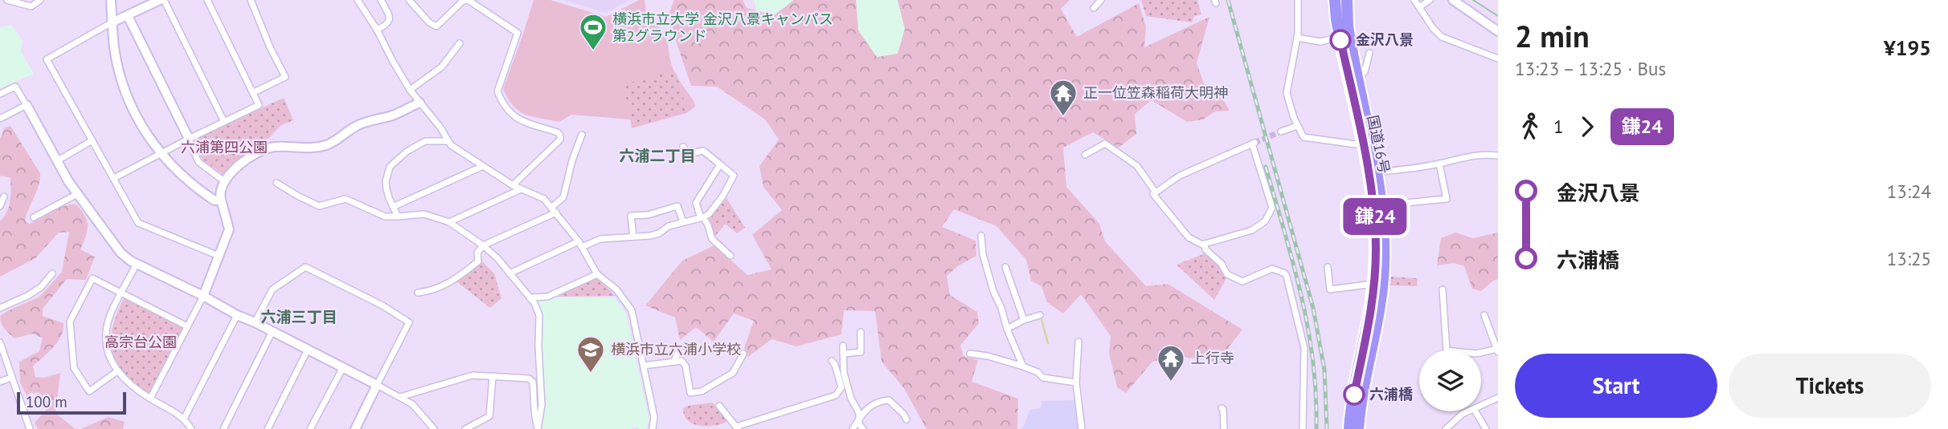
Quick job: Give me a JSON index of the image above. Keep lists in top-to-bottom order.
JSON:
{
  "streets": {
    "highway": ["国道16号"]
  },
  "districts": ["六浦二丁目", "六浦三丁目"],
  "parks": ["六浦第四公園", "高宗台公園"],
  "places": {
    "other": ["金沢八景", "六浦橋"],
    "sports": ["横浜市立大学 金沢八景キャンパス 第2グラウンド"],
    "temple": ["正一位笠森稲荷大明神", "上行寺"],
    "school or university": ["横浜市立六浦小学校"]
  },
  "lines": ["bus line 鎌24"],
  "scale_bar": "100 m",
  "page": {
    "on_map": "鎌24",
    "heading": ["2 min", "13:23 – 13:25 · Bus", "¥195"],
    "legs": ["1", "鎌24"],
    "list": [
      {
        "name": "金沢八景",
        "value": "13:24"
      },
      {
        "name": "六浦橋",
        "value": "13:25"
      }
    ],
    "buttons": ["Start", "Tickets"],
    "scale": "100 m"
  }
}
